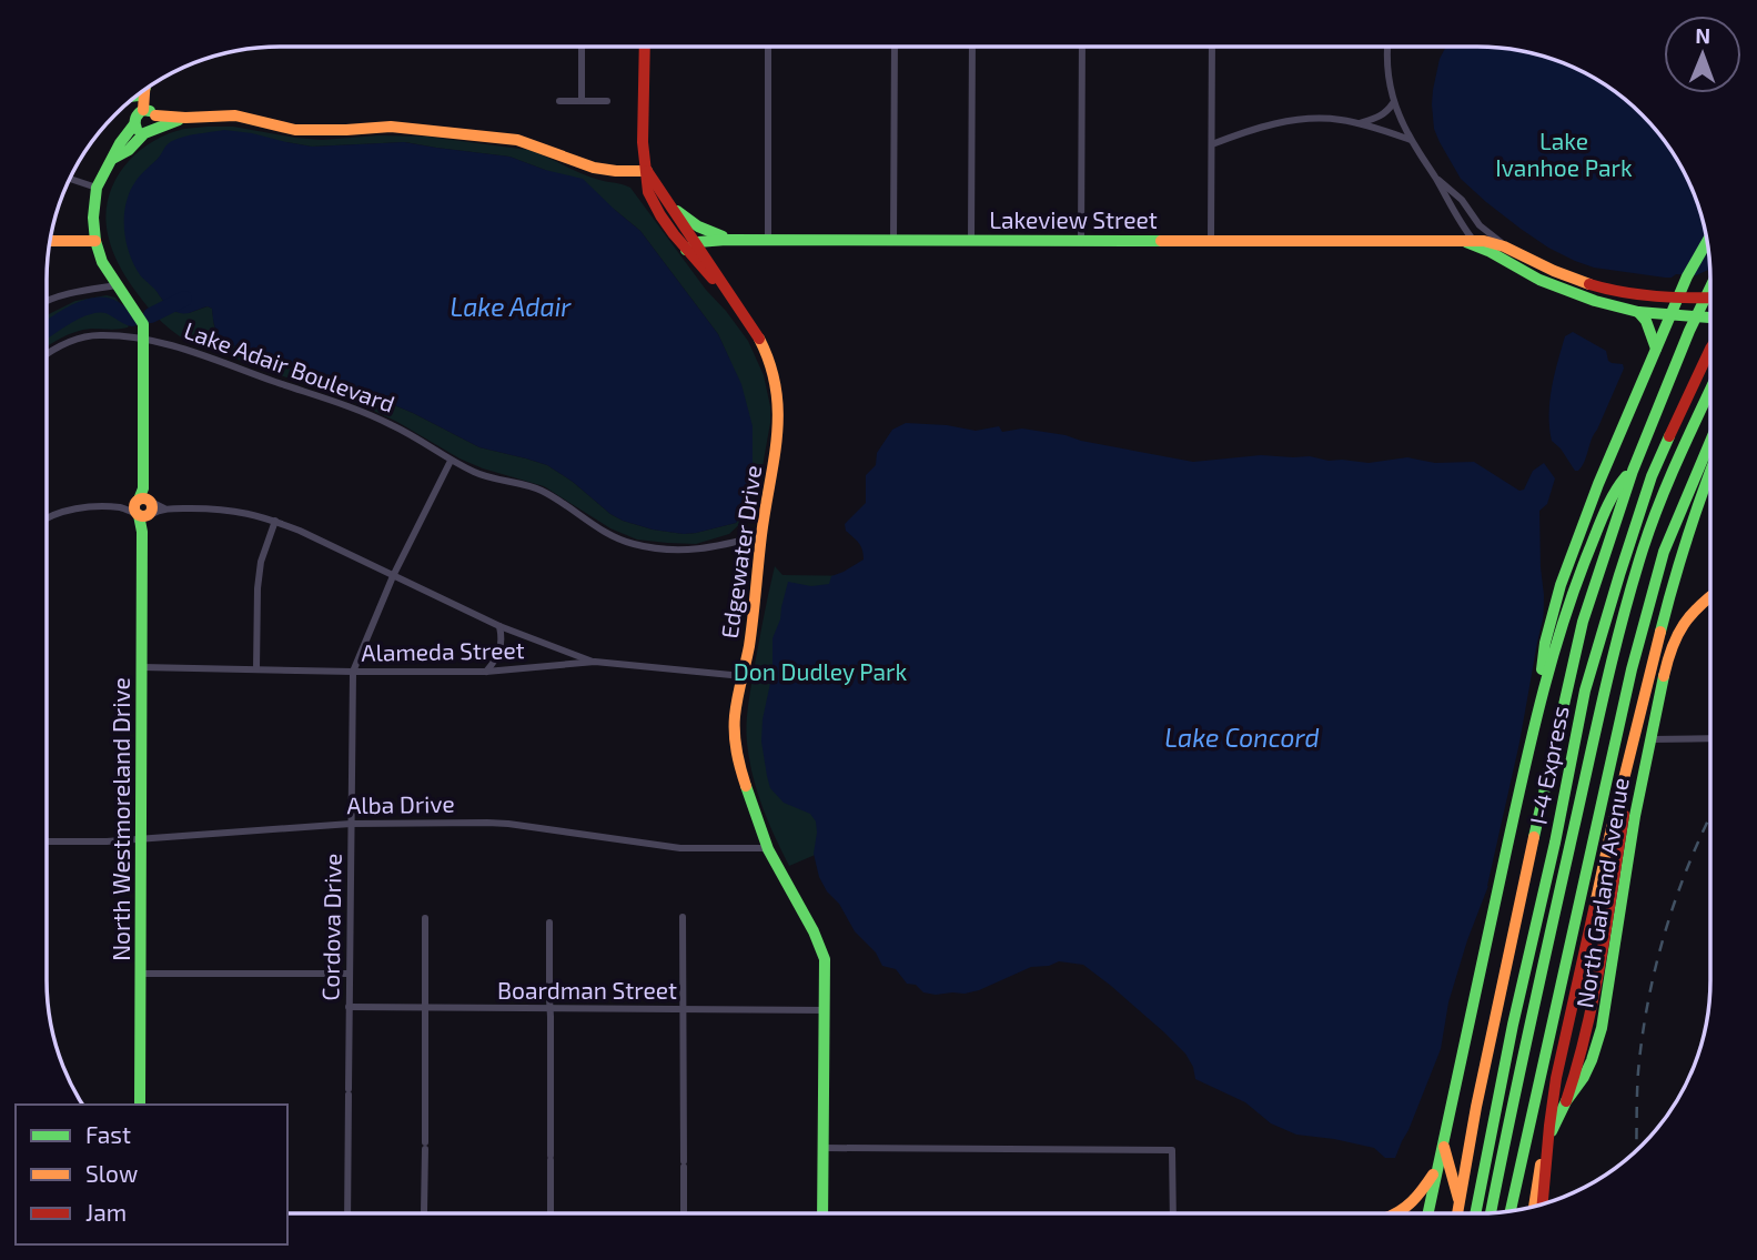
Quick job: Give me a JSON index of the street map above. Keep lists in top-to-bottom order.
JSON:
{
  "streets": {
    "main road": [
      "Lakeview Street",
      "Edgewater Drive",
      "I-4 Express",
      "North Westmoreland Drive",
      "North Garland Avenue"
    ],
    "street": [
      "Lake Adair Boulevard",
      "Alameda Street",
      "Alba Drive",
      "Cordova Drive",
      "Boardman Street"
    ]
  },
  "crossings": [
    ["Lakeview Street", "Edgewater Drive"],
    ["Lake Adair Boulevard", "Edgewater Drive"],
    ["Lake Adair Boulevard", "Cordova Drive"],
    ["Edgewater Drive", "Alameda Street"],
    ["Edgewater Drive", "Alba Drive"],
    ["Edgewater Drive", "Boardman Street"],
    ["Alameda Street", "North Westmoreland Drive"],
    ["Alameda Street", "Cordova Drive"],
    ["Alba Drive", "North Westmoreland Drive"],
    ["Alba Drive", "Cordova Drive"],
    ["Cordova Drive", "Boardman Street"]
  ],
  "water": ["Lake Adair", "Lake Concord"],
  "parks": ["Lake Ivanhoe Park", "Don Dudley Park"],
  "legend": ["Fast", "Slow", "Jam"],
  "north": "top"
}
